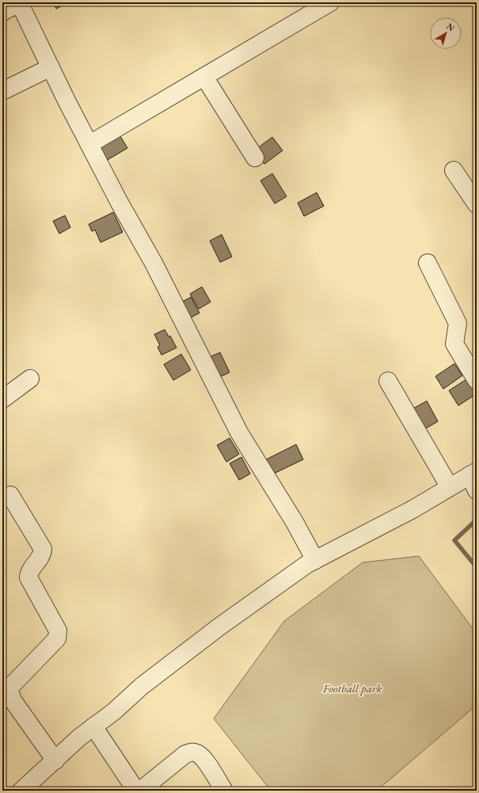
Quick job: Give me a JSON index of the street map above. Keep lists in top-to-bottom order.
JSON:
{
  "parks": ["Football park"],
  "north": "top right"
}
